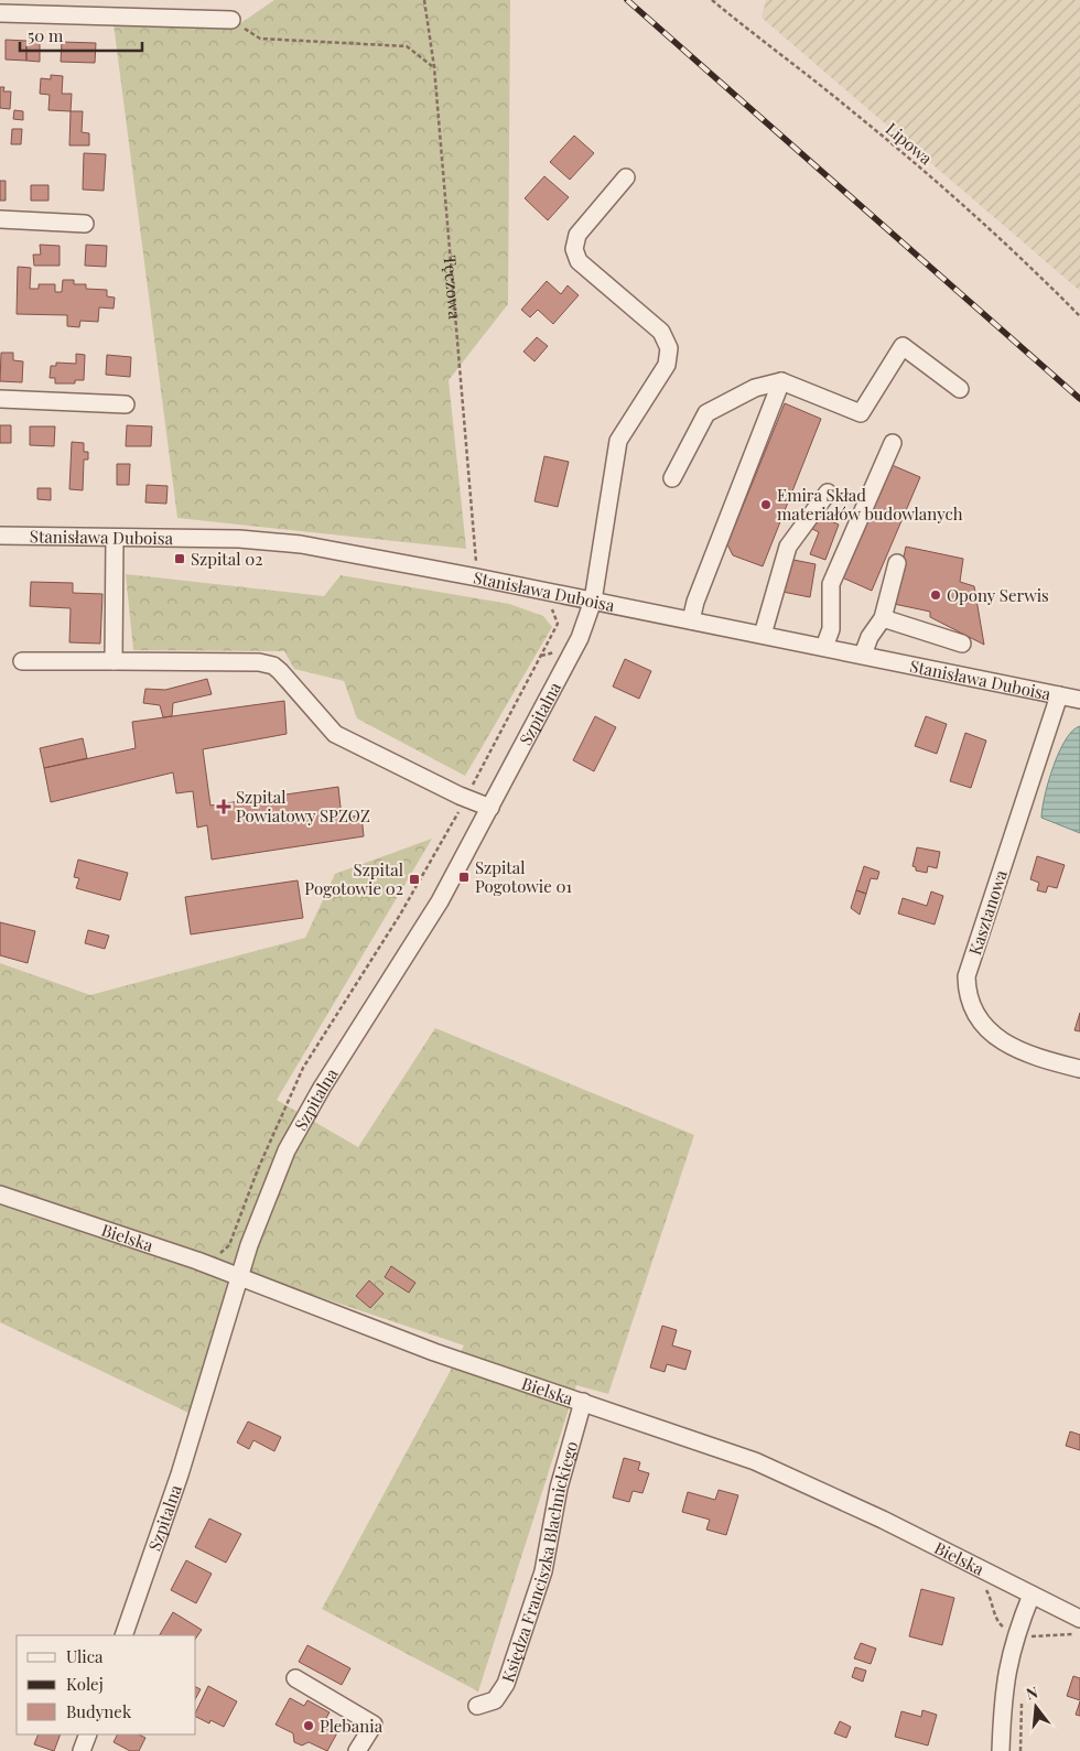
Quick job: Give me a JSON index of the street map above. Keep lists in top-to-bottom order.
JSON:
{
  "streets": {
    "street": [
      "Stanisława Duboisa",
      "Szpitalna",
      "Kasztanowa",
      "Bielska",
      "Księdza Franciszka Blachnickiego"
    ],
    "path": ["Lipowa", "Tęczowa"]
  },
  "crossings": [
    ["Tęczowa", "Stanisława Duboisa"],
    ["Stanisława Duboisa", "Szpitalna"],
    ["Stanisława Duboisa", "Kasztanowa"],
    ["Szpitalna", "Bielska"],
    ["Bielska", "Księdza Franciszka Blachnickiego"]
  ],
  "places": {
    "other": ["Emira Skład materiałów budowlanych", "Opony Serwis", "Plebania"],
    "transit": ["Szpital 02", "Szpital Pogotowie 01", "Szpital Pogotowie 02"],
    "health": ["Szpital Powiatowy SPZOZ"]
  },
  "legend": ["Ulica", "Kolej", "Budynek"],
  "scale_bar": "50 m",
  "north": "top"
}
